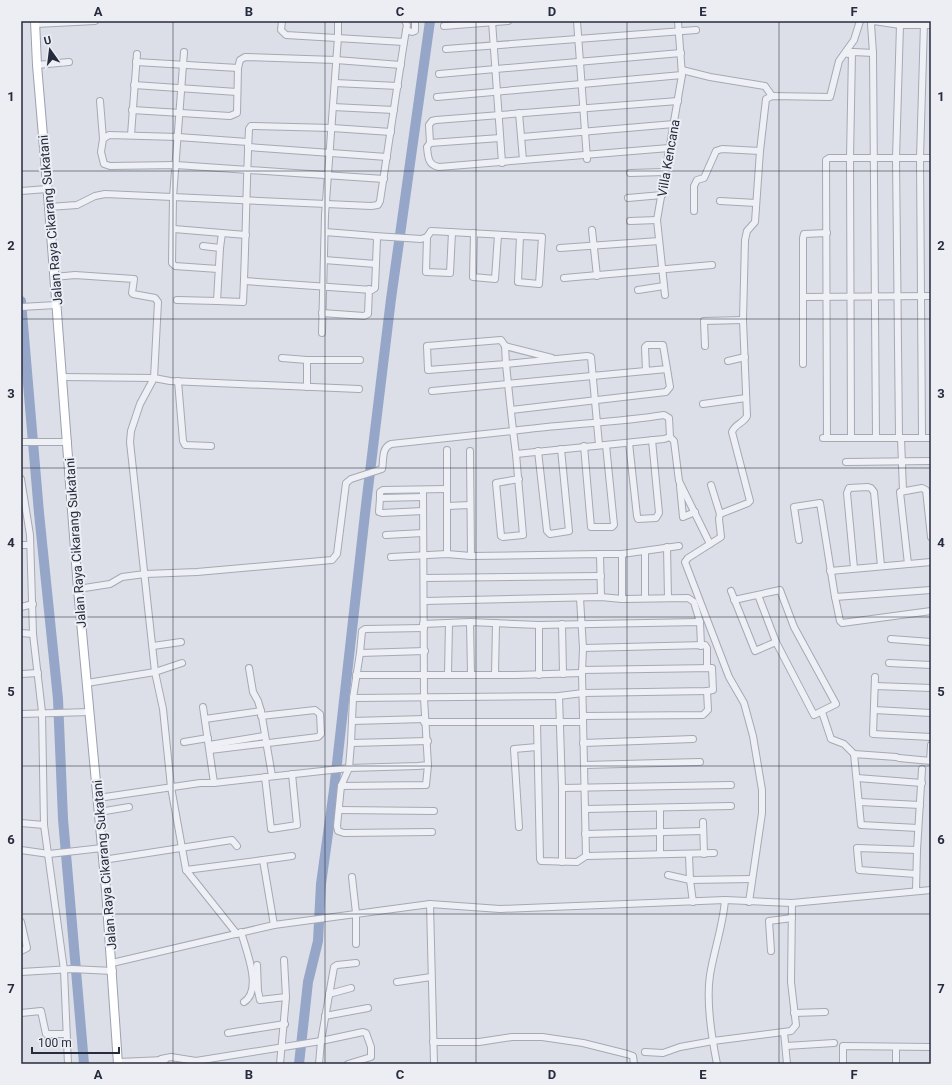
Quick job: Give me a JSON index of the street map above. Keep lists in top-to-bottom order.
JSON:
{
  "streets": {
    "main road": ["Jalan Raya Cikarang Sukatani"],
    "street": ["Villa Kencana"]
  },
  "scale_bar": "100 m",
  "north": "top",
  "grid": {
    "columns": [
      "A",
      "B",
      "C",
      "D",
      "E",
      "F"
    ],
    "rows": [
      "1",
      "2",
      "3",
      "4",
      "5",
      "6",
      "7"
    ]
  }
}
